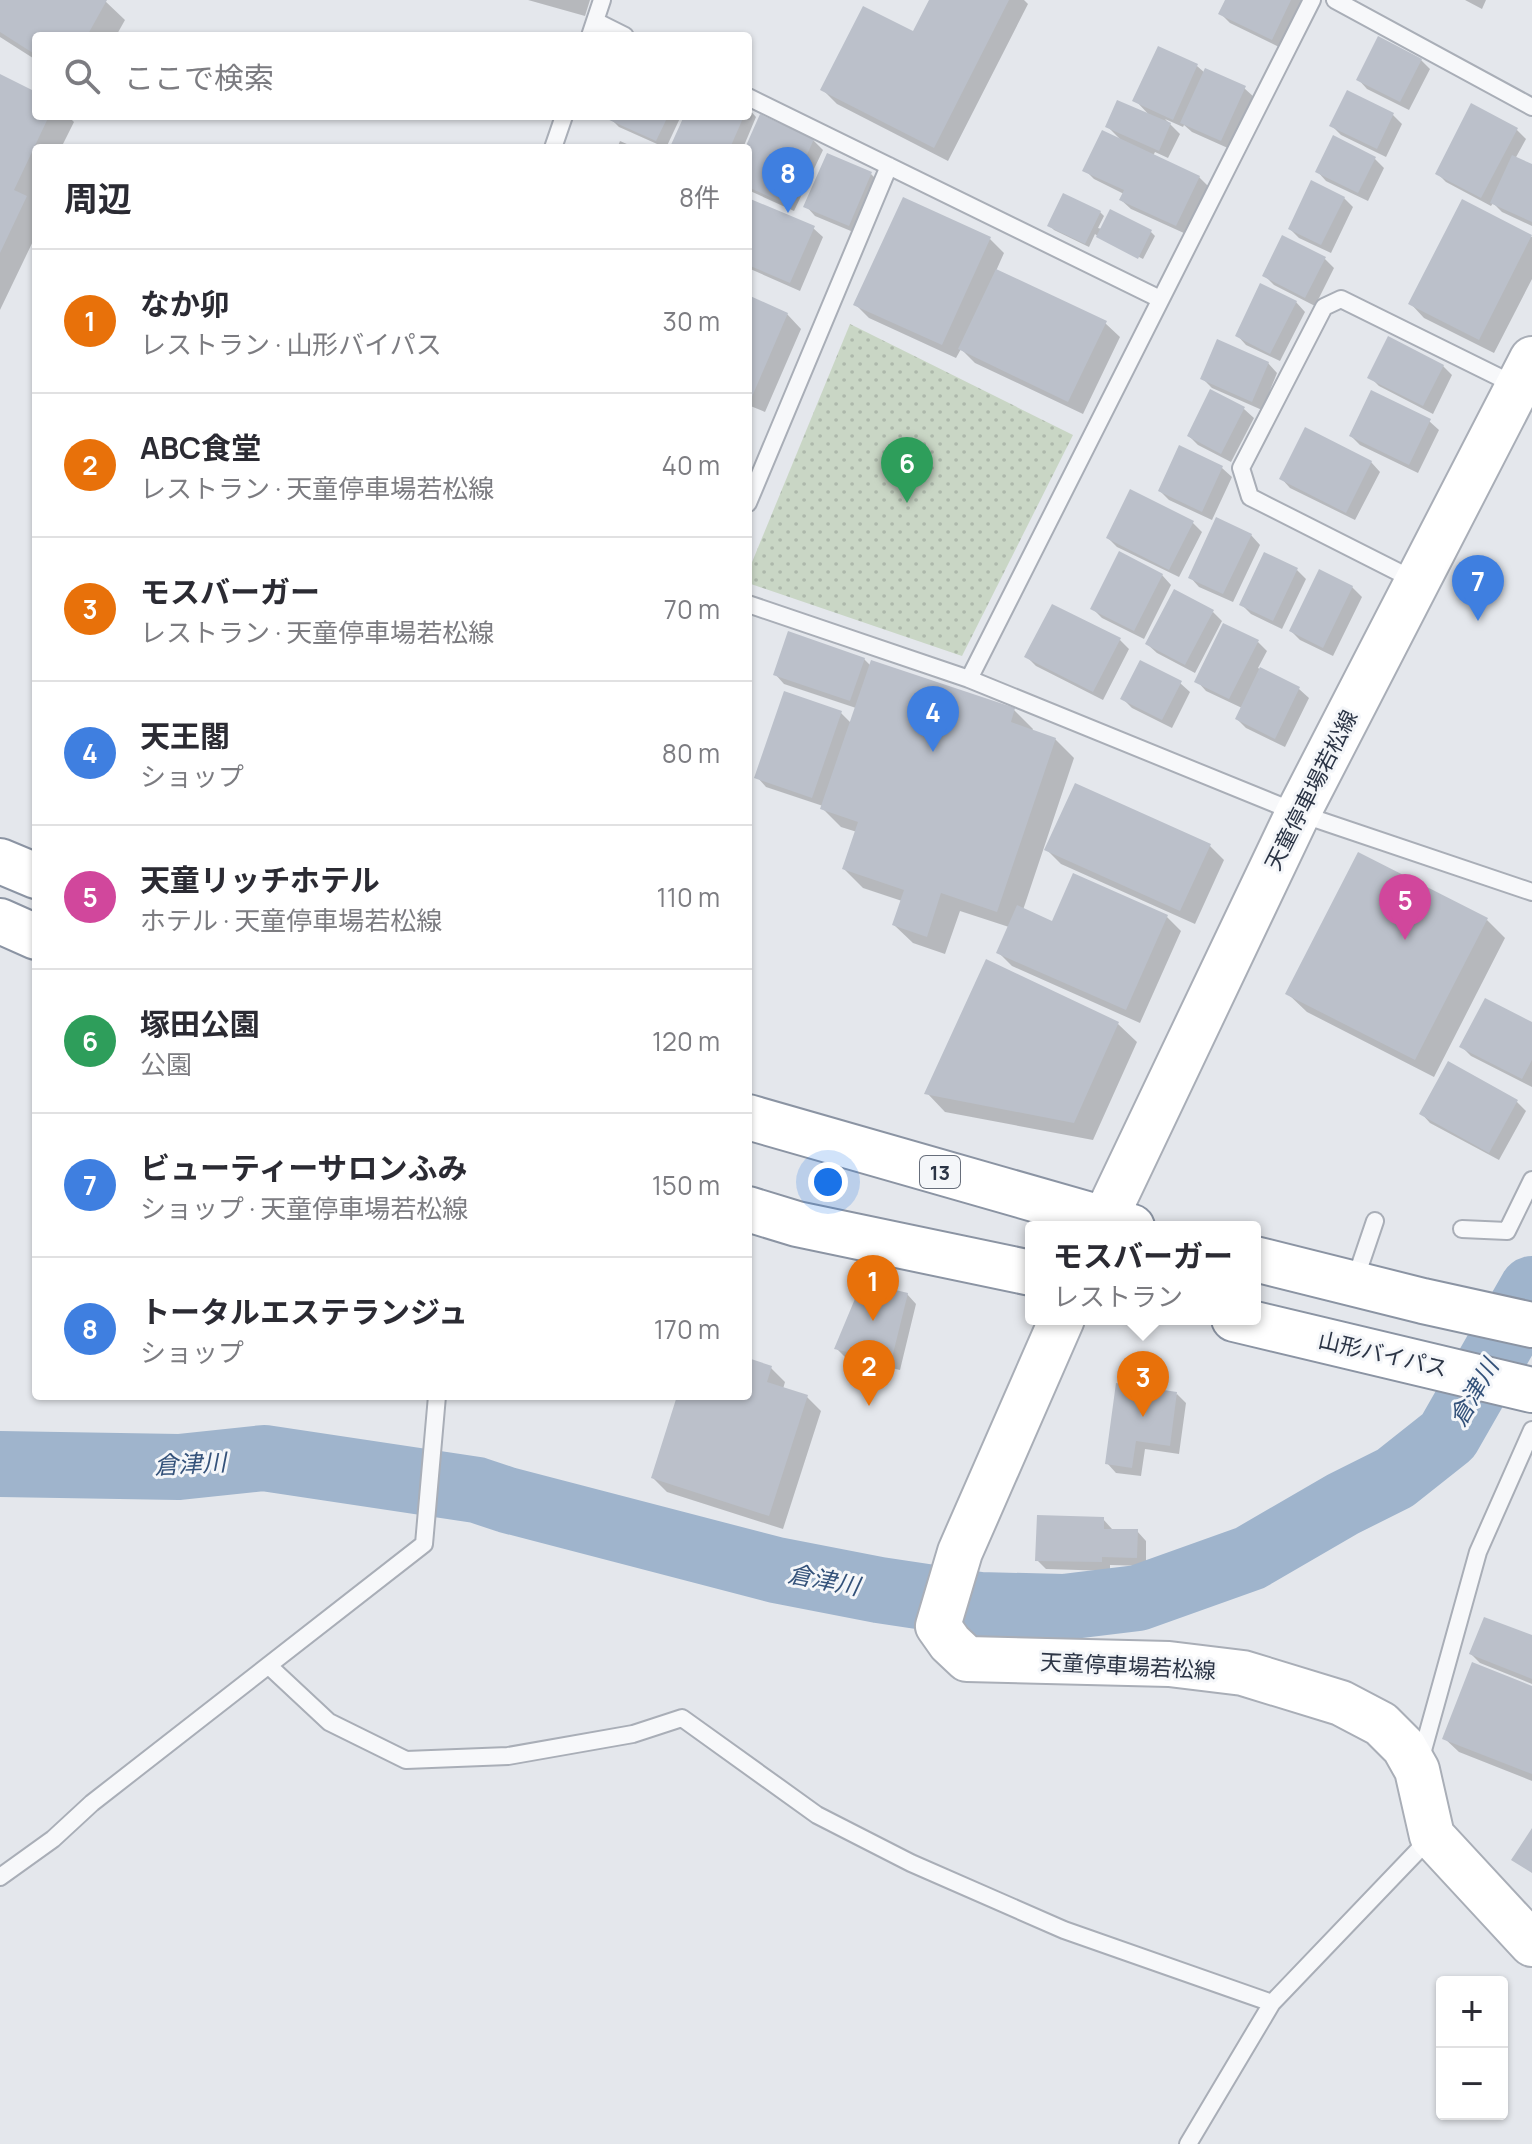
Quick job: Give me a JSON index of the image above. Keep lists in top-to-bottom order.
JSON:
{
  "streets": {
    "main road": ["天童停車場若松線", "13", "山形バイパス"]
  },
  "water": ["倉津川"],
  "page": {
    "search": "ここで検索",
    "heading": ["周辺", "8件"],
    "pins": [
      "8",
      "6",
      "7",
      "4",
      "5",
      "1",
      "2",
      "3"
    ],
    "list": [
      {
        "mark": "1",
        "name": "なか卯",
        "note": "レストラン · 山形バイパス",
        "value": "30 m"
      },
      {
        "mark": "2",
        "name": "ABC食堂",
        "note": "レストラン · 天童停車場若松線",
        "value": "40 m"
      },
      {
        "mark": "3",
        "name": "モスバーガー",
        "note": "レストラン · 天童停車場若松線",
        "value": "70 m"
      },
      {
        "mark": "4",
        "name": "天王閣",
        "note": "ショップ",
        "value": "80 m"
      },
      {
        "mark": "5",
        "name": "天童リッチホテル",
        "note": "ホテル · 天童停車場若松線",
        "value": "110 m"
      },
      {
        "mark": "6",
        "name": "塚田公園",
        "note": "公園",
        "value": "120 m"
      },
      {
        "mark": "7",
        "name": "ビューティーサロンふみ",
        "note": "ショップ · 天童停車場若松線",
        "value": "150 m"
      },
      {
        "mark": "8",
        "name": "トータルエステランジュ",
        "note": "ショップ",
        "value": "170 m"
      }
    ],
    "popup": ["モスバーガー", "レストラン"],
    "map_buttons": ["+", "−"]
  }
}
